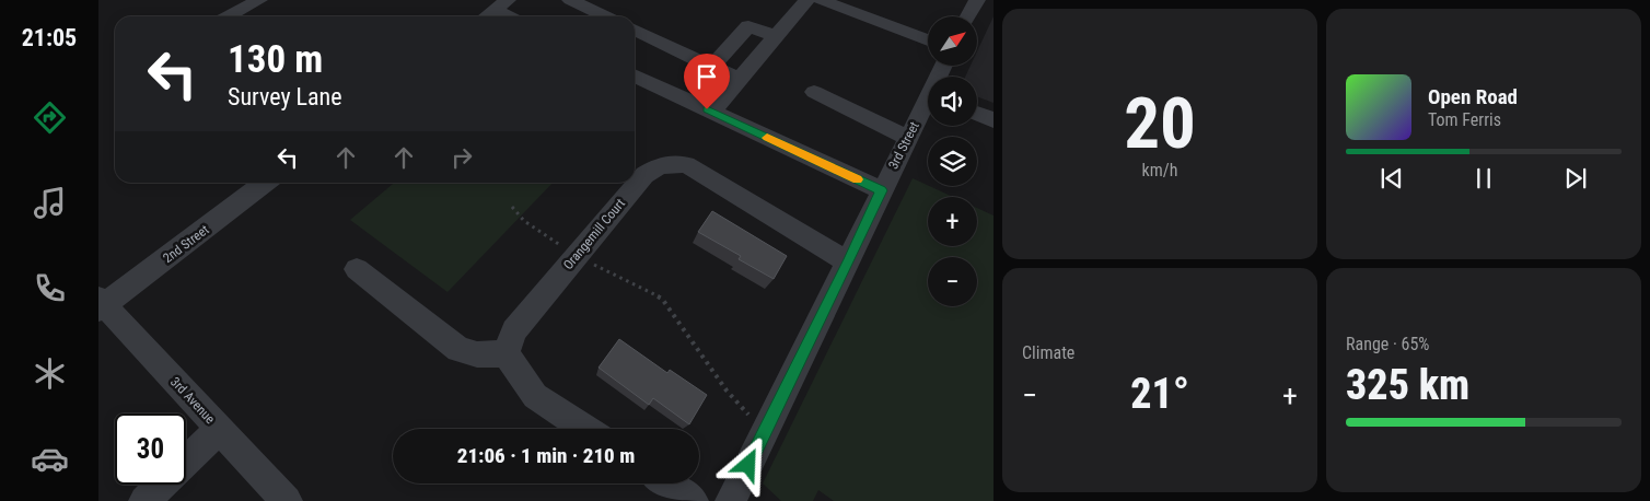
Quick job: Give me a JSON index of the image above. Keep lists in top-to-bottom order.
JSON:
{
  "streets": {
    "street": [
      "3rd Street",
      "Orangemill Court",
      "2nd Street",
      "3rd Avenue"
    ]
  },
  "crossings": [
    ["3rd Street", "Orangemill Court"],
    ["2nd Street", "3rd Avenue"]
  ],
  "north": "top right",
  "page": {
    "tabs": "21:05",
    "tile": [
      ["20", "km/h"],
      "Climate",
      ["Range · 65%", "325 km"]
    ],
    "map_buttons": ["+", "−"],
    "turn": ["130 m", "Survey Lane"],
    "song": ["Open Road", "Tom Ferris"],
    "heat": ["−", "21°", "+"],
    "limit": "30",
    "trip": "21:06 · 1 min · 210 m"
  }
}
